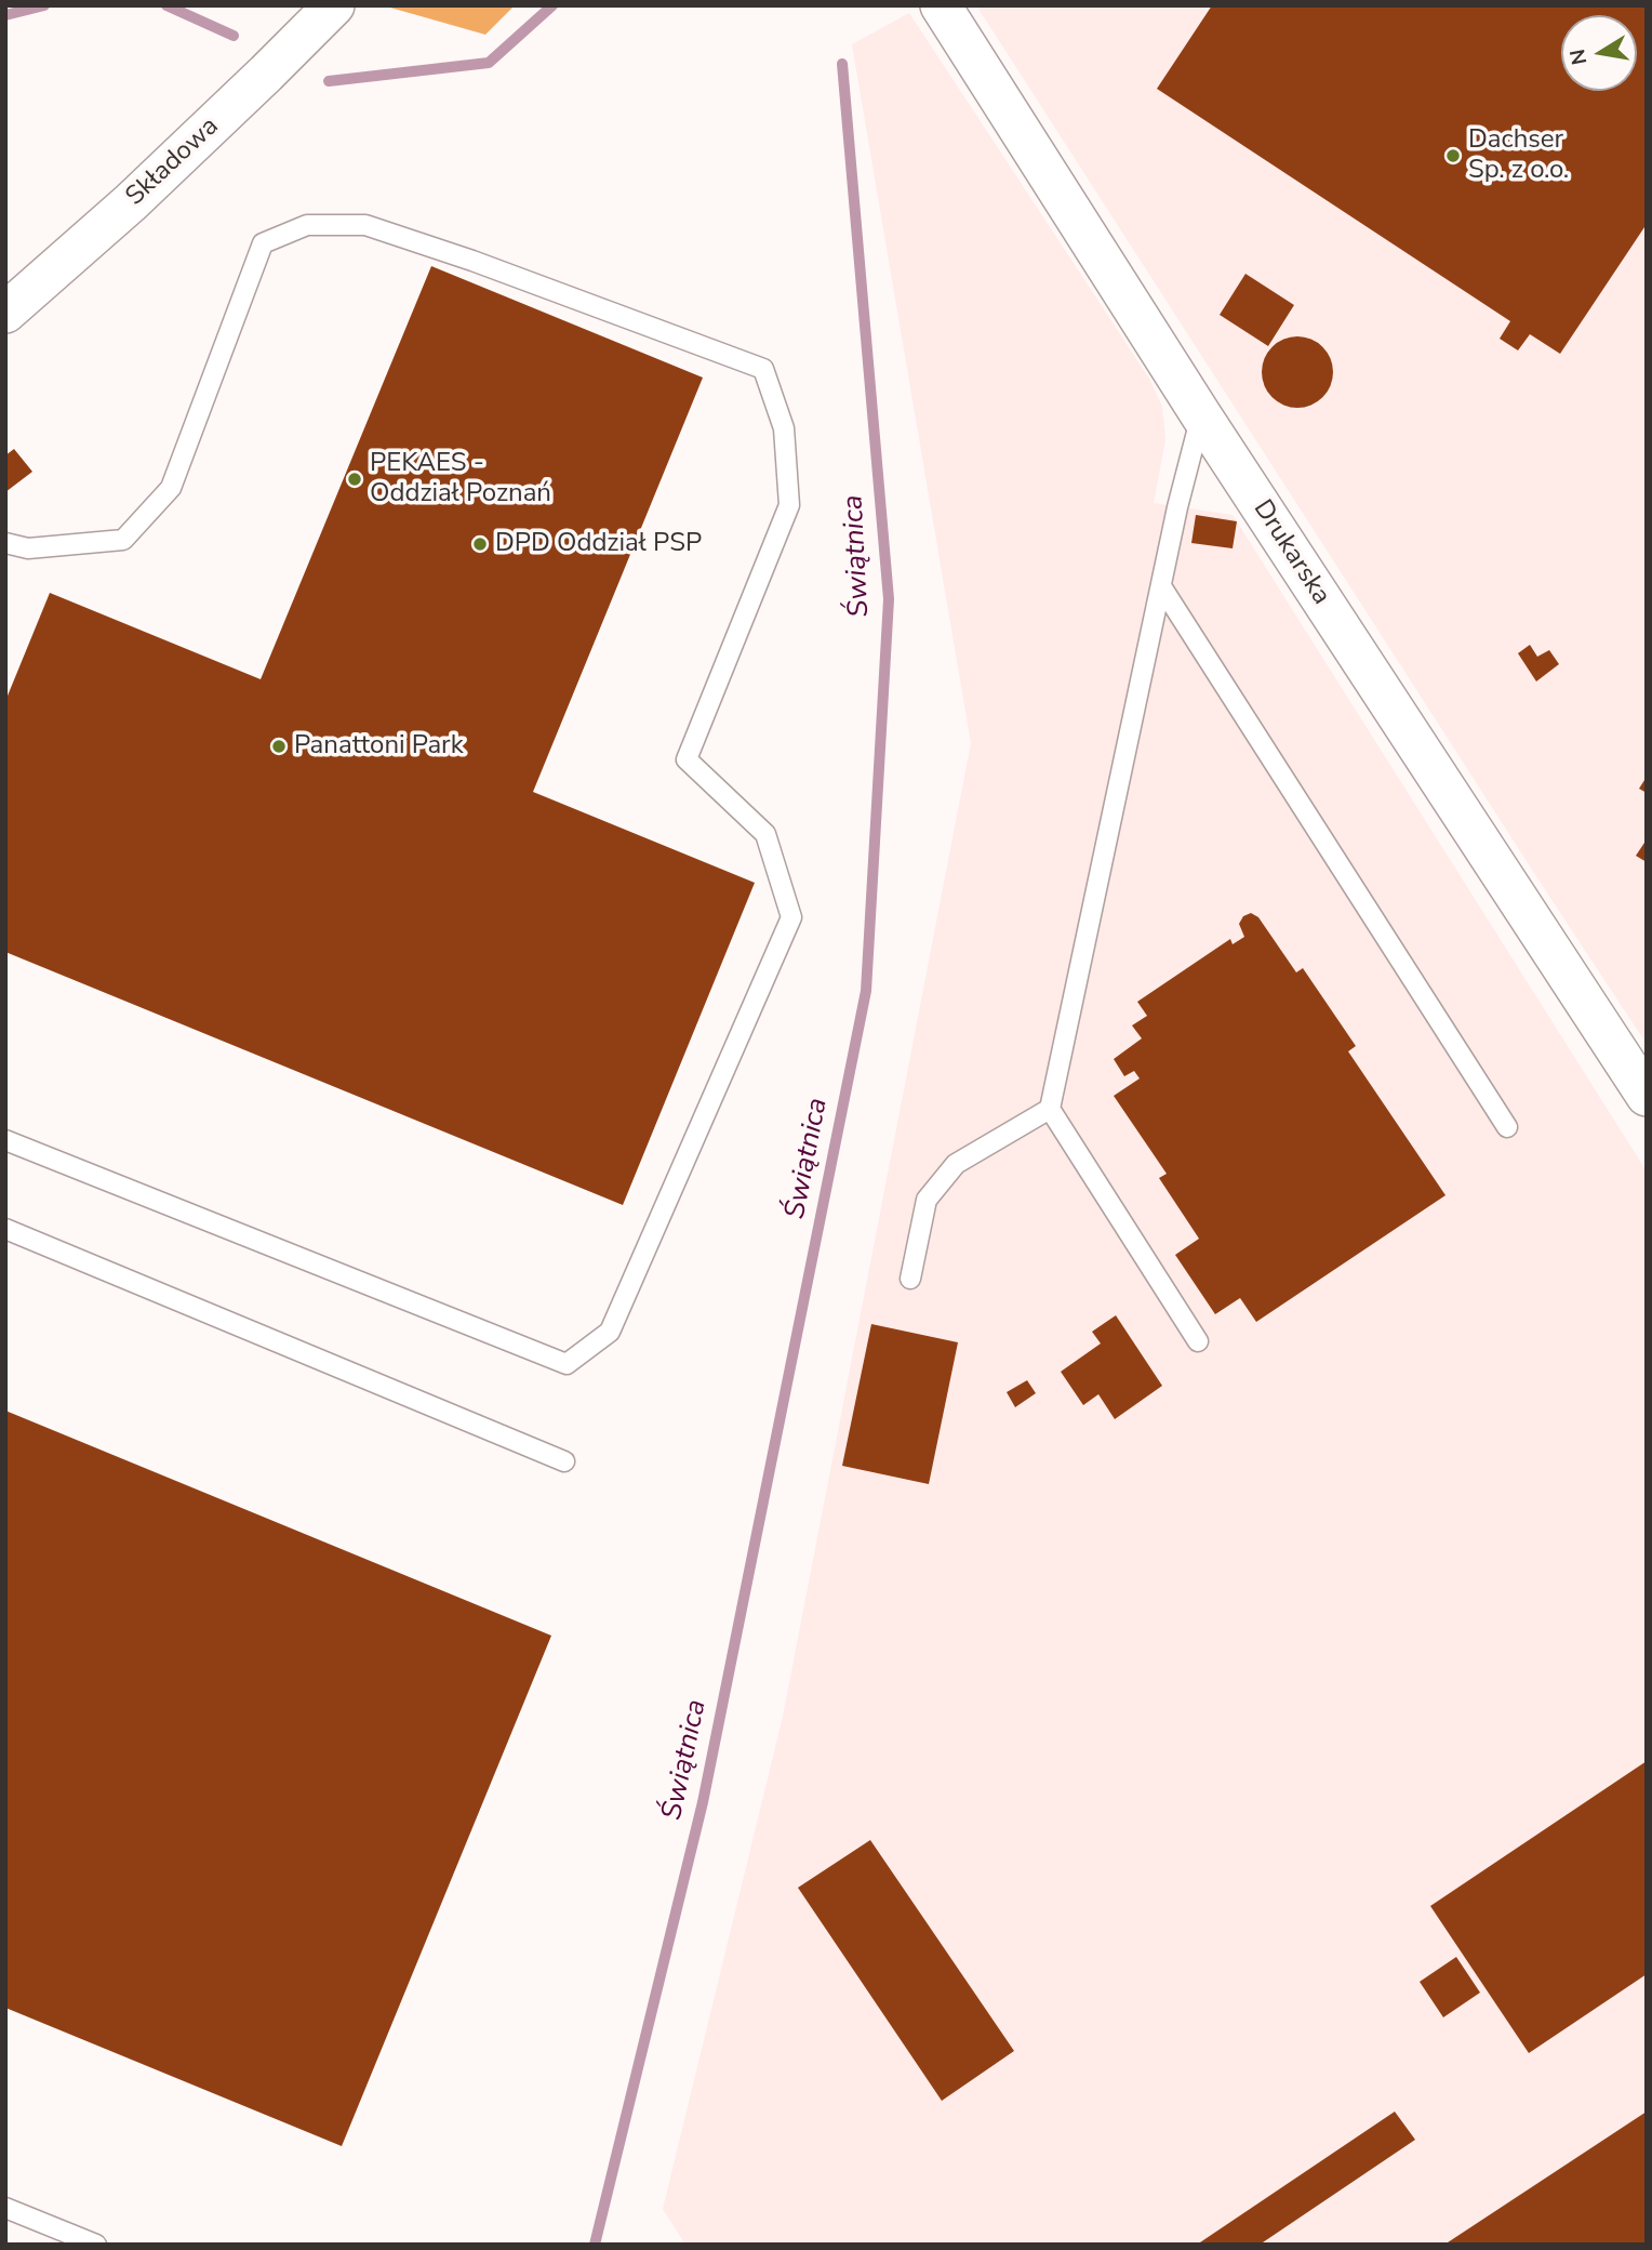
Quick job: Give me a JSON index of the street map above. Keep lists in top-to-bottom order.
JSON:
{
  "streets": {
    "street": ["Składowa", "Drukarska"]
  },
  "water": ["Świątnica"],
  "places": [
    "Dachser Sp. z o.o.",
    "PEKAES - Oddział Poznań",
    "DPD Oddział PSP",
    "Panattoni Park"
  ],
  "north": "left"
}
